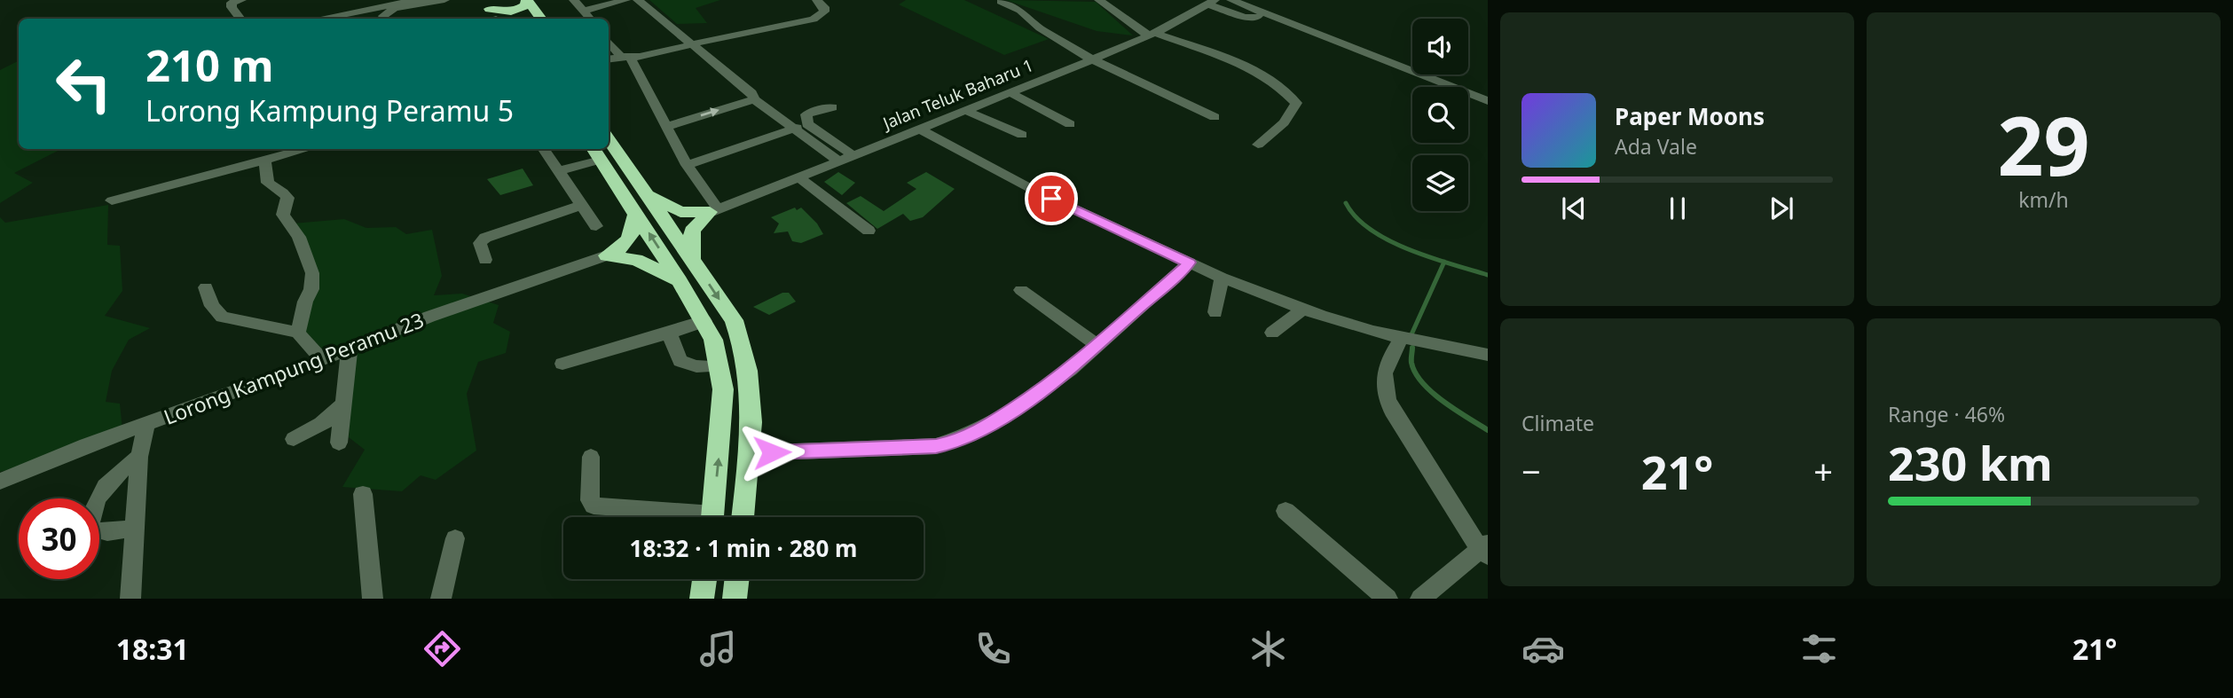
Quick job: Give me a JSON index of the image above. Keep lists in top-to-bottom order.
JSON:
{
  "streets": {
    "street": ["Jalan Teluk Baharu 1", "Lorong Kampung Peramu 23"]
  },
  "page": {
    "tile": [
      ["29", "km/h"],
      "Climate",
      ["Range · 46%", "230 km"]
    ],
    "turn": ["210 m", "Lorong Kampung Peramu 5"],
    "song": ["Paper Moons", "Ada Vale"],
    "heat": ["−", "21°", "+"],
    "limit": "30",
    "trip": "18:32 · 1 min · 280 m",
    "tabs": ["18:31", "21°"]
  }
}
